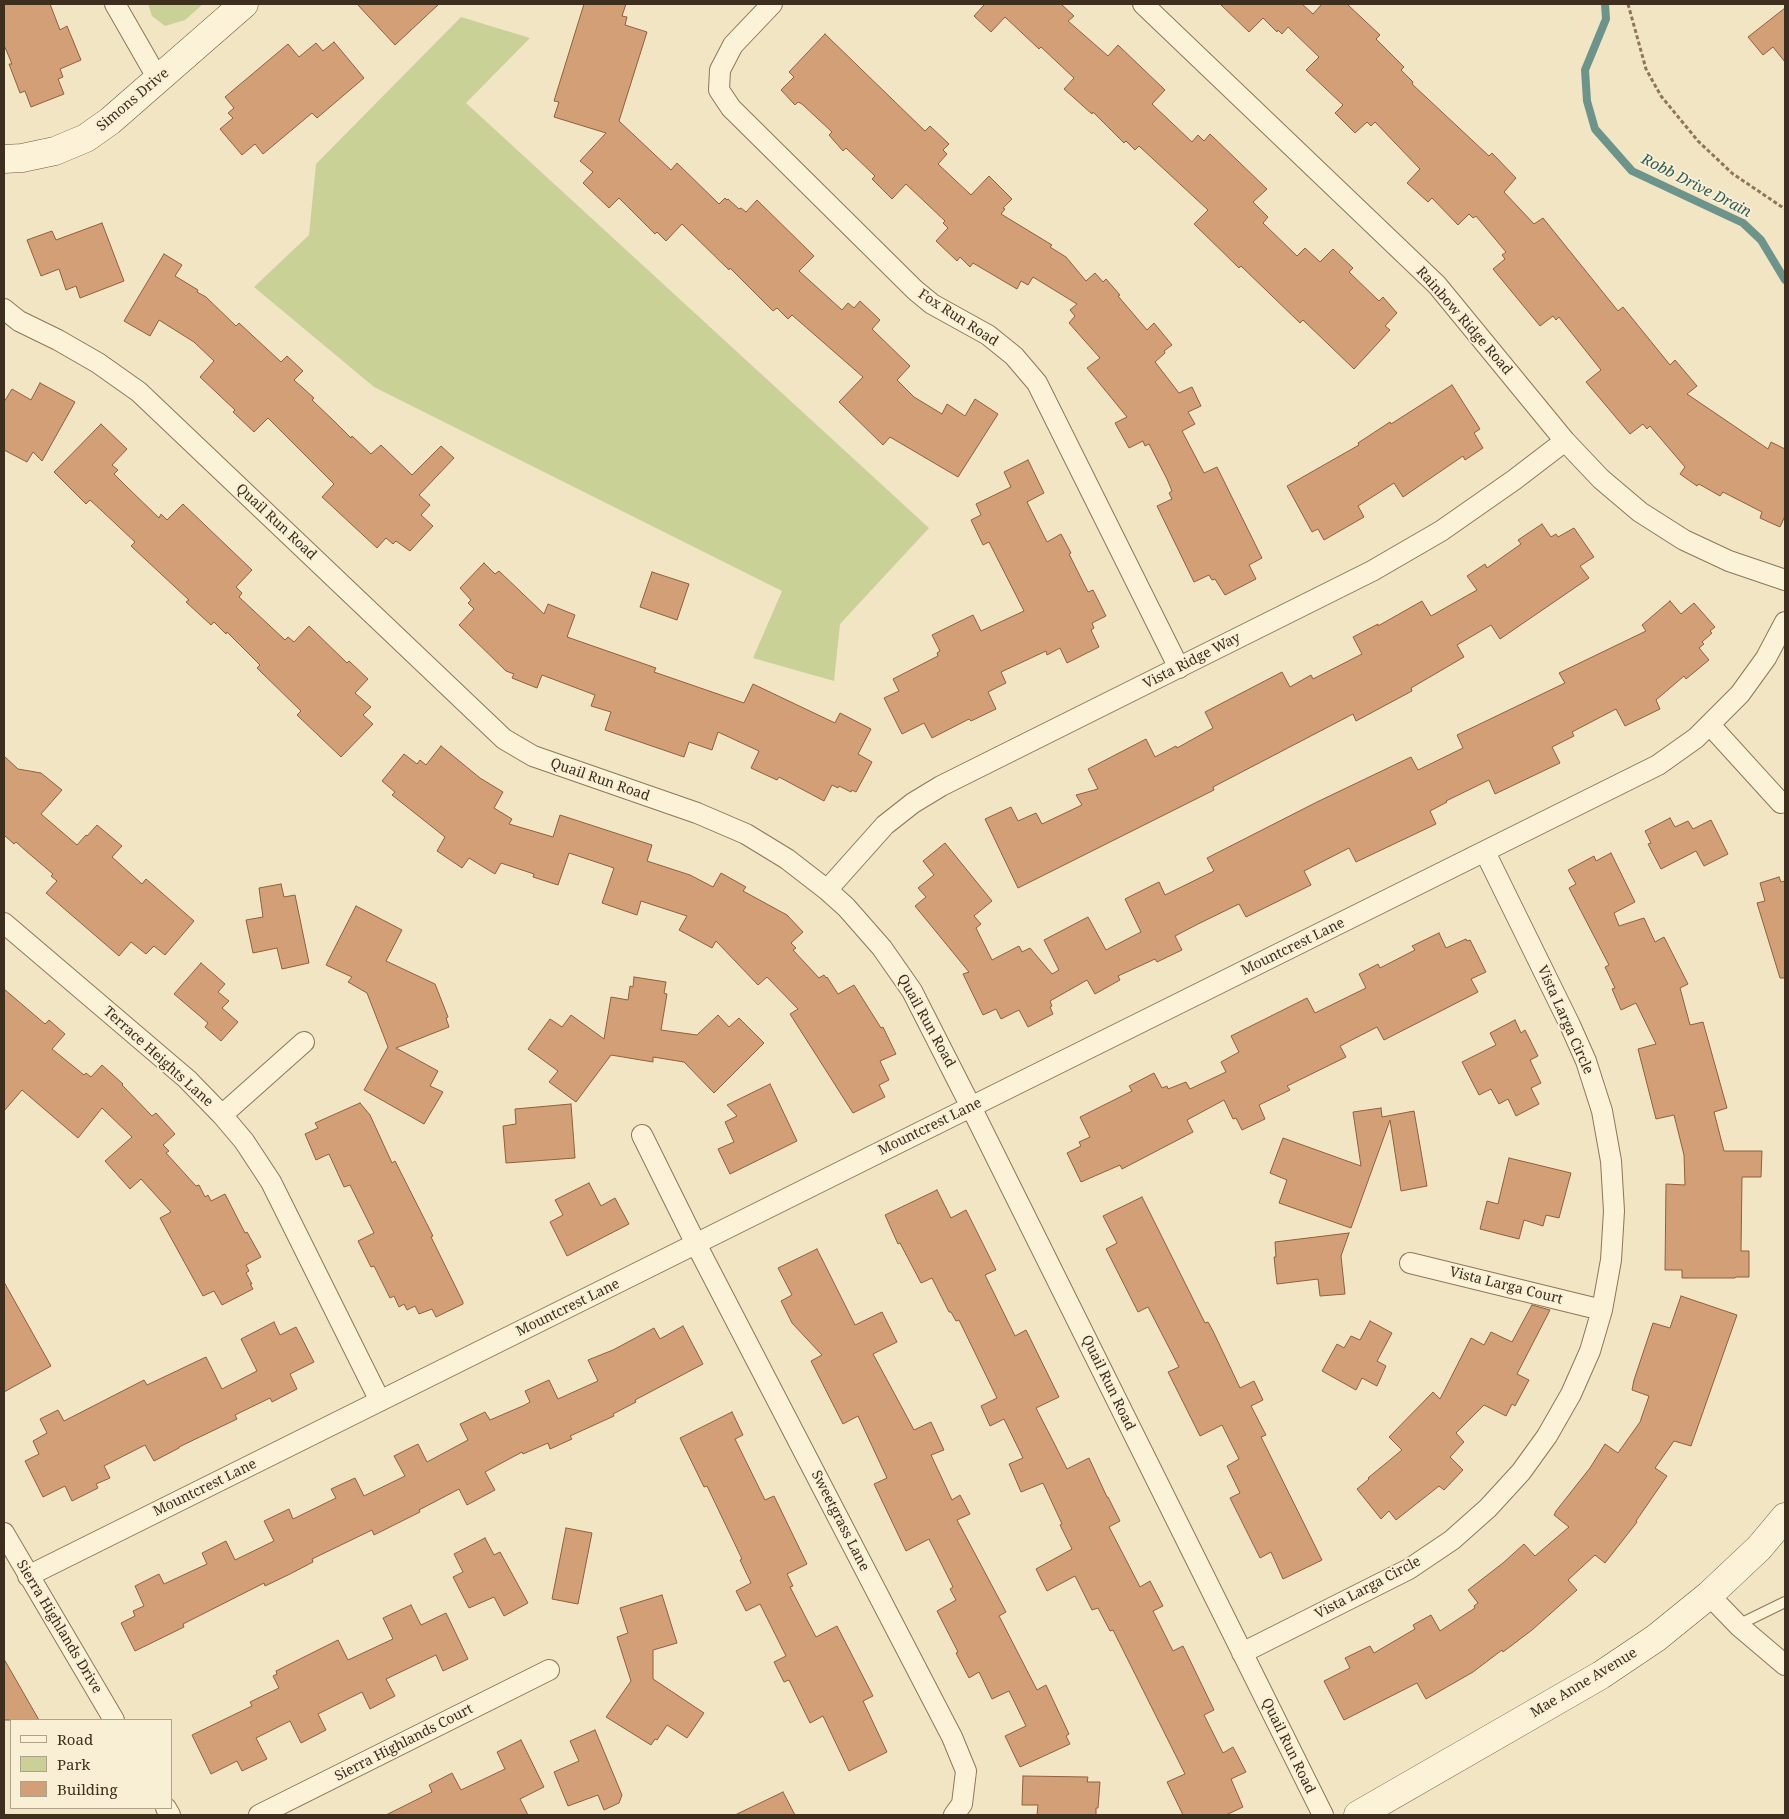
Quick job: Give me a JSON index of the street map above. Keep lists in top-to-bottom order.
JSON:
{
  "streets": {
    "main road": ["Simons Drive", "Mae Anne Avenue"],
    "street": [
      "Fox Run Road",
      "Rainbow Ridge Road",
      "Quail Run Road",
      "Vista Ridge Way",
      "Mountcrest Lane",
      "Vista Larga Circle",
      "Terrace Heights Lane",
      "Vista Larga Court",
      "Sweetgrass Lane",
      "Sierra Highlands Drive",
      "Sierra Highlands Court"
    ]
  },
  "crossings": [
    ["Fox Run Road", "Vista Ridge Way"],
    ["Rainbow Ridge Road", "Vista Ridge Way"],
    ["Quail Run Road", "Vista Ridge Way"],
    ["Quail Run Road", "Mountcrest Lane"],
    ["Quail Run Road", "Vista Larga Circle"],
    ["Mountcrest Lane", "Vista Larga Circle"],
    ["Mountcrest Lane", "Terrace Heights Lane"],
    ["Mountcrest Lane", "Sweetgrass Lane"],
    ["Mountcrest Lane", "Sierra Highlands Drive"],
    ["Vista Larga Circle", "Vista Larga Court"]
  ],
  "water": ["Robb Drive Drain"],
  "legend": ["Road", "Park", "Building"]
}
